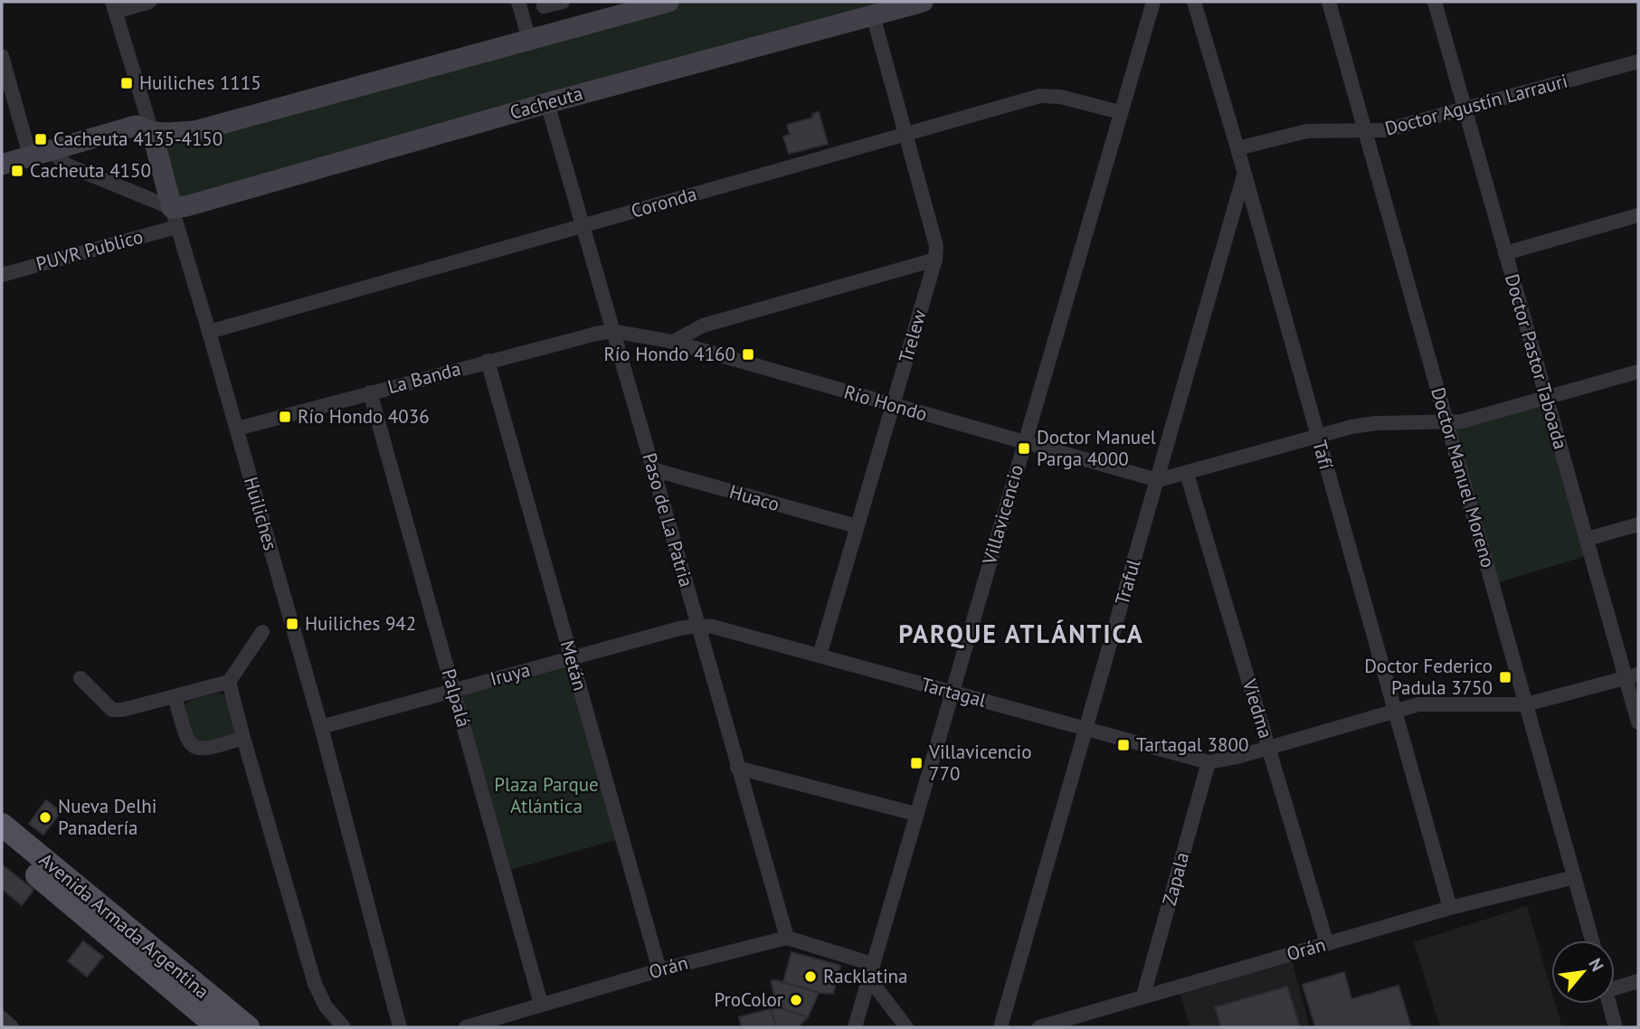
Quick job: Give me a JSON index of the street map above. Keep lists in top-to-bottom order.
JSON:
{
  "streets": {
    "main road": ["Avenida Armada Argentina"],
    "street": [
      "Cacheuta",
      "Doctor Agustín Larrauri",
      "Coronda",
      "PUVR Publico",
      "Trelew",
      "Doctor Pastor Taboada",
      "La Banda",
      "Río Hondo",
      "Tafí",
      "Doctor Manuel Moreno",
      "Huaco",
      "Huiliches",
      "Villavicencio",
      "Paso de La Patria",
      "Traful",
      "Metán",
      "Iruya",
      "Tartagal",
      "Palpalá",
      "Viedma",
      "Zapala",
      "Orán"
    ]
  },
  "crossings": [
    ["Cacheuta", "PUVR Publico"],
    ["Cacheuta", "Trelew"],
    ["Cacheuta", "Huiliches"],
    ["Cacheuta", "Paso de La Patria"],
    ["Doctor Agustín Larrauri", "Doctor Pastor Taboada"],
    ["Doctor Agustín Larrauri", "Tafí"],
    ["Doctor Agustín Larrauri", "Doctor Manuel Moreno"],
    ["Coronda", "Trelew"],
    ["Coronda", "Huiliches"],
    ["Coronda", "Villavicencio"],
    ["Coronda", "Paso de La Patria"],
    ["PUVR Publico", "Huiliches"],
    ["Trelew", "Río Hondo"],
    ["Trelew", "Huaco"],
    ["Trelew", "Tartagal"],
    ["La Banda", "Río Hondo"],
    ["La Banda", "Huiliches"],
    ["La Banda", "Paso de La Patria"],
    ["La Banda", "Metán"],
    ["La Banda", "Palpalá"],
    ["Río Hondo", "Villavicencio"],
    ["Río Hondo", "Paso de La Patria"],
    ["Río Hondo", "Traful"],
    ["Tafí", "Traful"],
    ["Tafí", "Orán"],
    ["Doctor Manuel Moreno", "Orán"],
    ["Huaco", "Paso de La Patria"],
    ["Huiliches", "Iruya"],
    ["Villavicencio", "Tartagal"],
    ["Paso de La Patria", "Iruya"],
    ["Paso de La Patria", "Tartagal"],
    ["Paso de La Patria", "Orán"],
    ["Traful", "Tartagal"],
    ["Metán", "Iruya"],
    ["Metán", "Orán"],
    ["Iruya", "Tartagal"],
    ["Iruya", "Palpalá"],
    ["Tartagal", "Zapala"],
    ["Palpalá", "Orán"],
    ["Viedma", "Orán"],
    ["Zapala", "Orán"]
  ],
  "districts": ["PARQUE ATLÁNTICA"],
  "parks": ["Plaza Parque Atlántica"],
  "places": {
    "transit": [
      "Huiliches 1115",
      "Cacheuta 4135-4150",
      "Cacheuta 4150",
      "Río Hondo 4160",
      "Río Hondo 4036",
      "Doctor Manuel Parga 4000",
      "Huiliches 942",
      "Doctor Federico Padula 3750",
      "Tartagal 3800",
      "Villavicencio 770"
    ],
    "other": ["Nueva Delhi Panadería", "Racklatina", "ProColor"]
  },
  "north": "top right"
}
